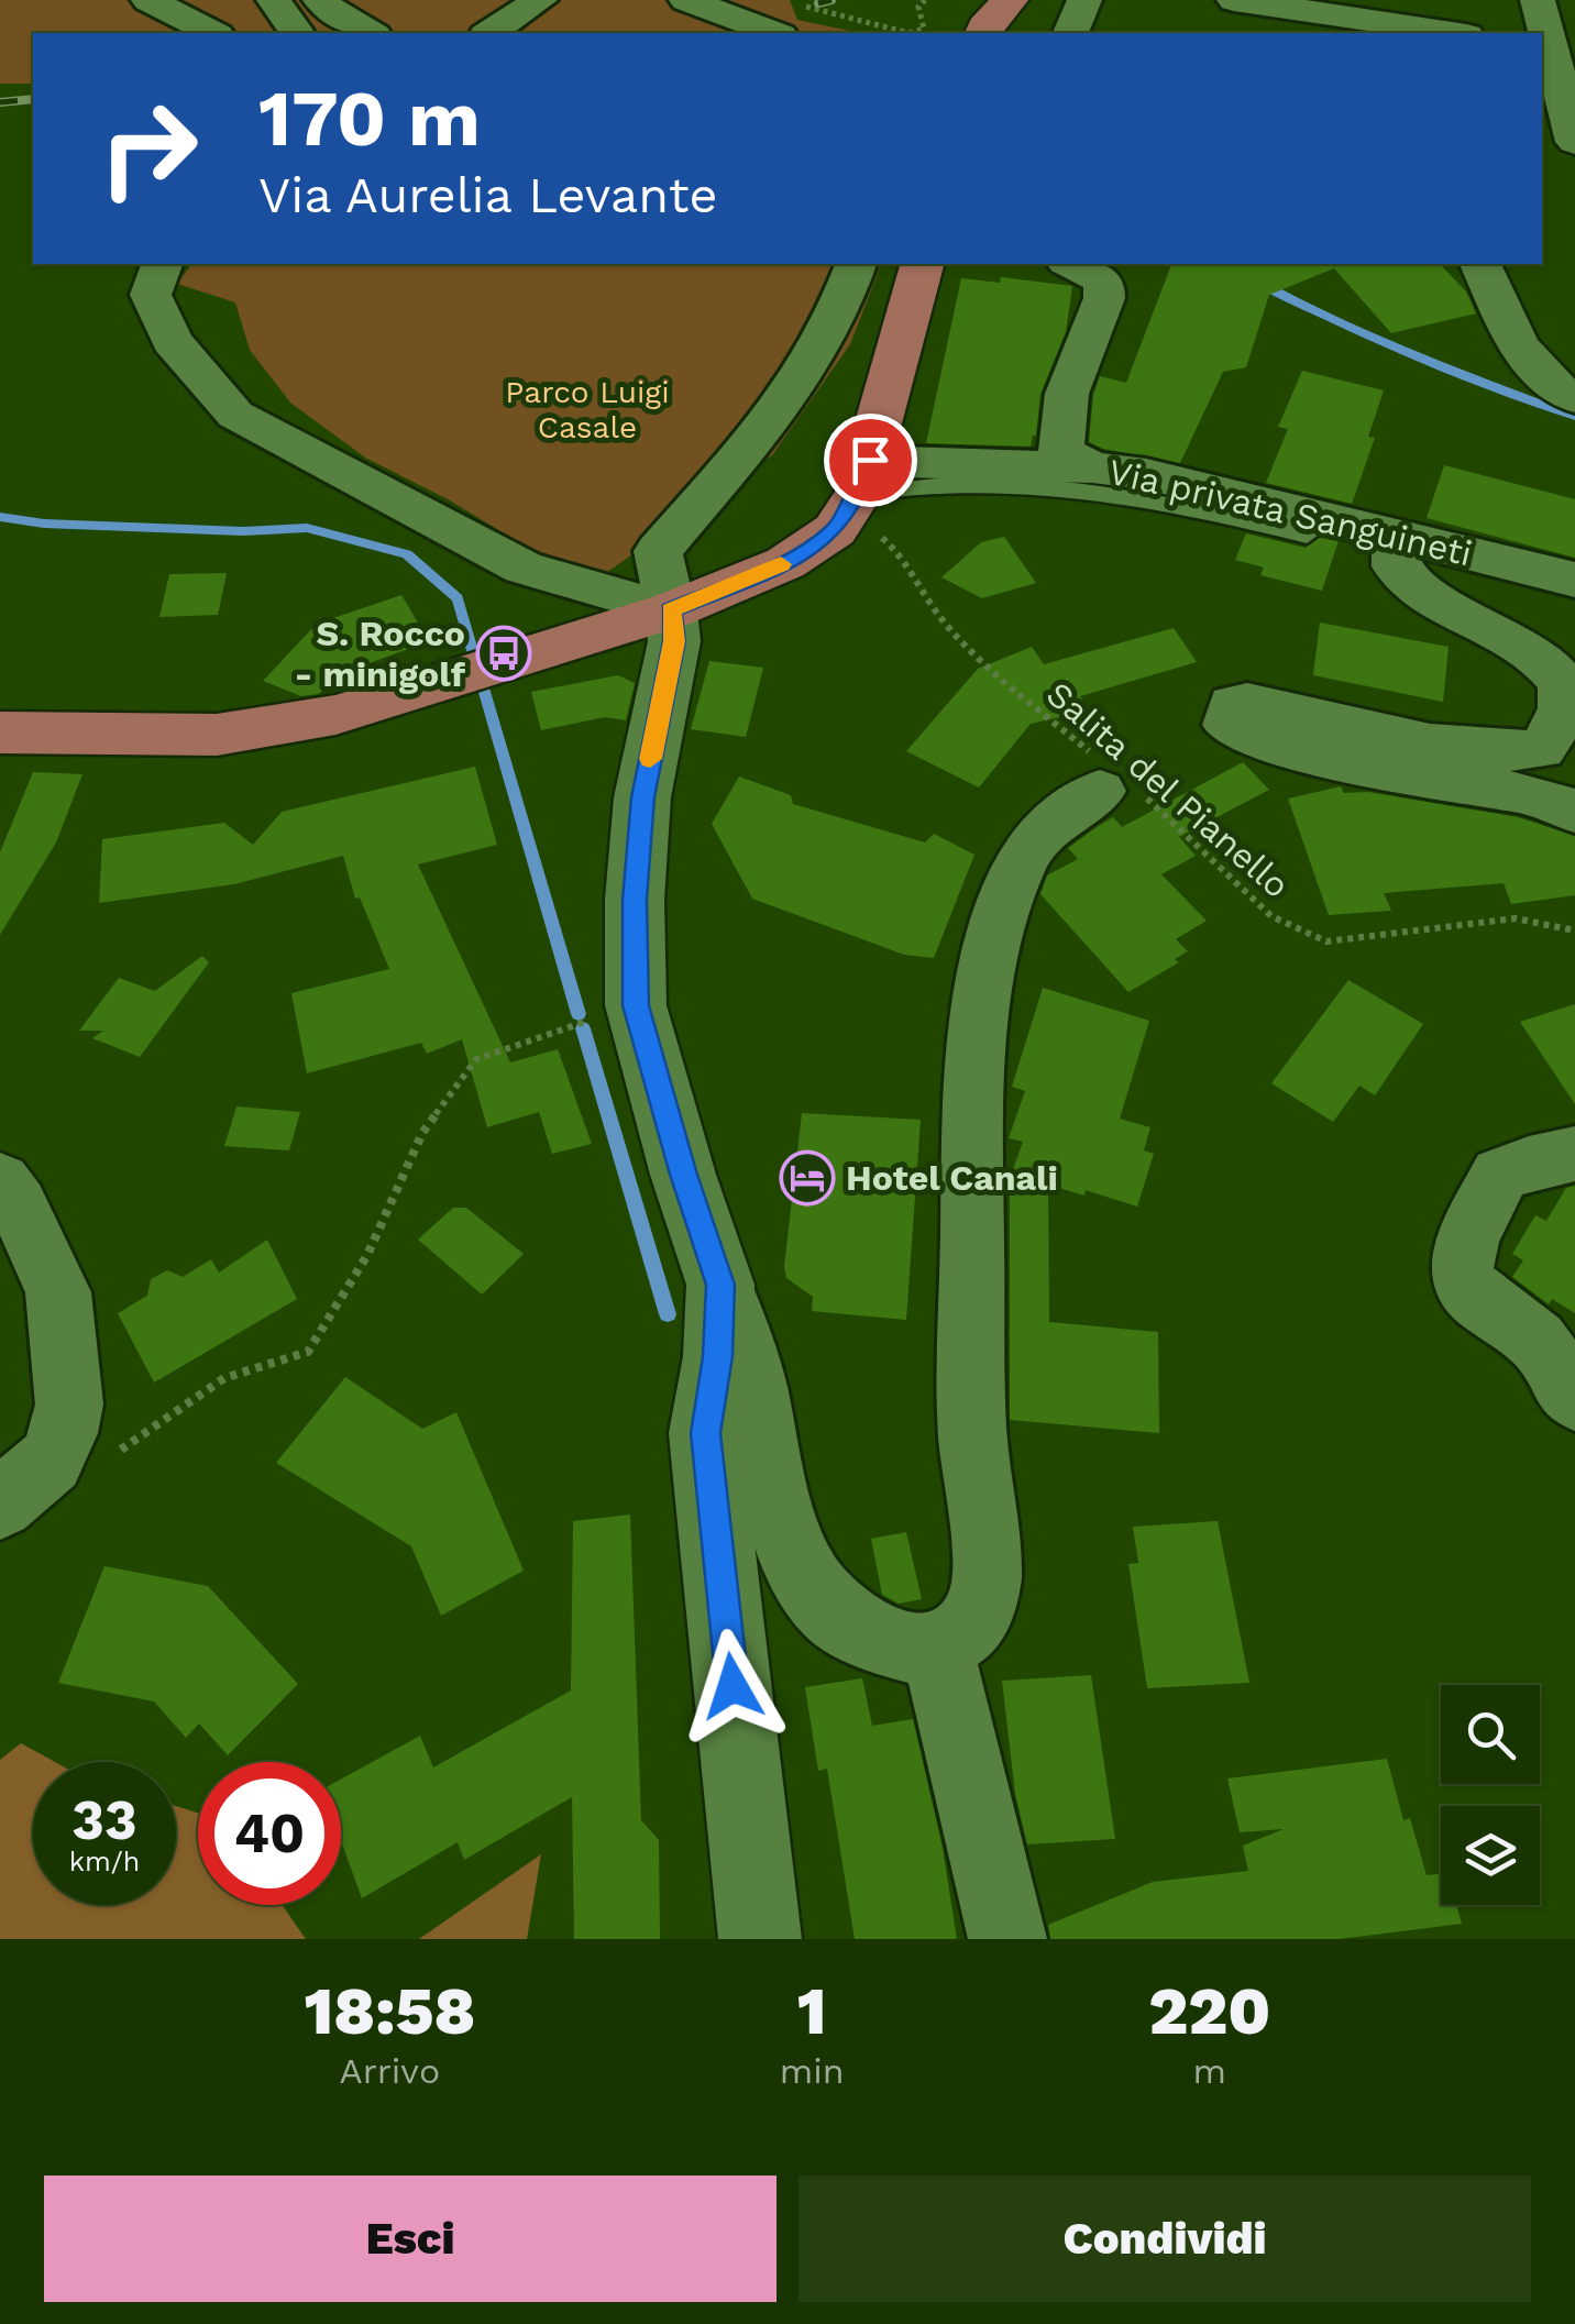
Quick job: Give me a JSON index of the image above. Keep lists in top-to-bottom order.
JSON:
{
  "streets": {
    "street": ["Via privata Sanguineti"],
    "path": ["Salita del Pianello"]
  },
  "crossings": [
    ["Via privata Sanguineti", "Salita del Pianello"]
  ],
  "parks": ["Parco Luigi Casale"],
  "places": {
    "bus stop": ["S. Rocco - minigolf"],
    "hotel": ["Hotel Canali"]
  },
  "page": {
    "turn": ["170 m", "Via Aurelia Levante"],
    "speed": "33 km/h",
    "limit": "40",
    "eta": [
      "18:58",
      "Arrivo",
      "1",
      "min",
      "220",
      "m"
    ],
    "buttons": ["Esci", "Condividi"]
  }
}
